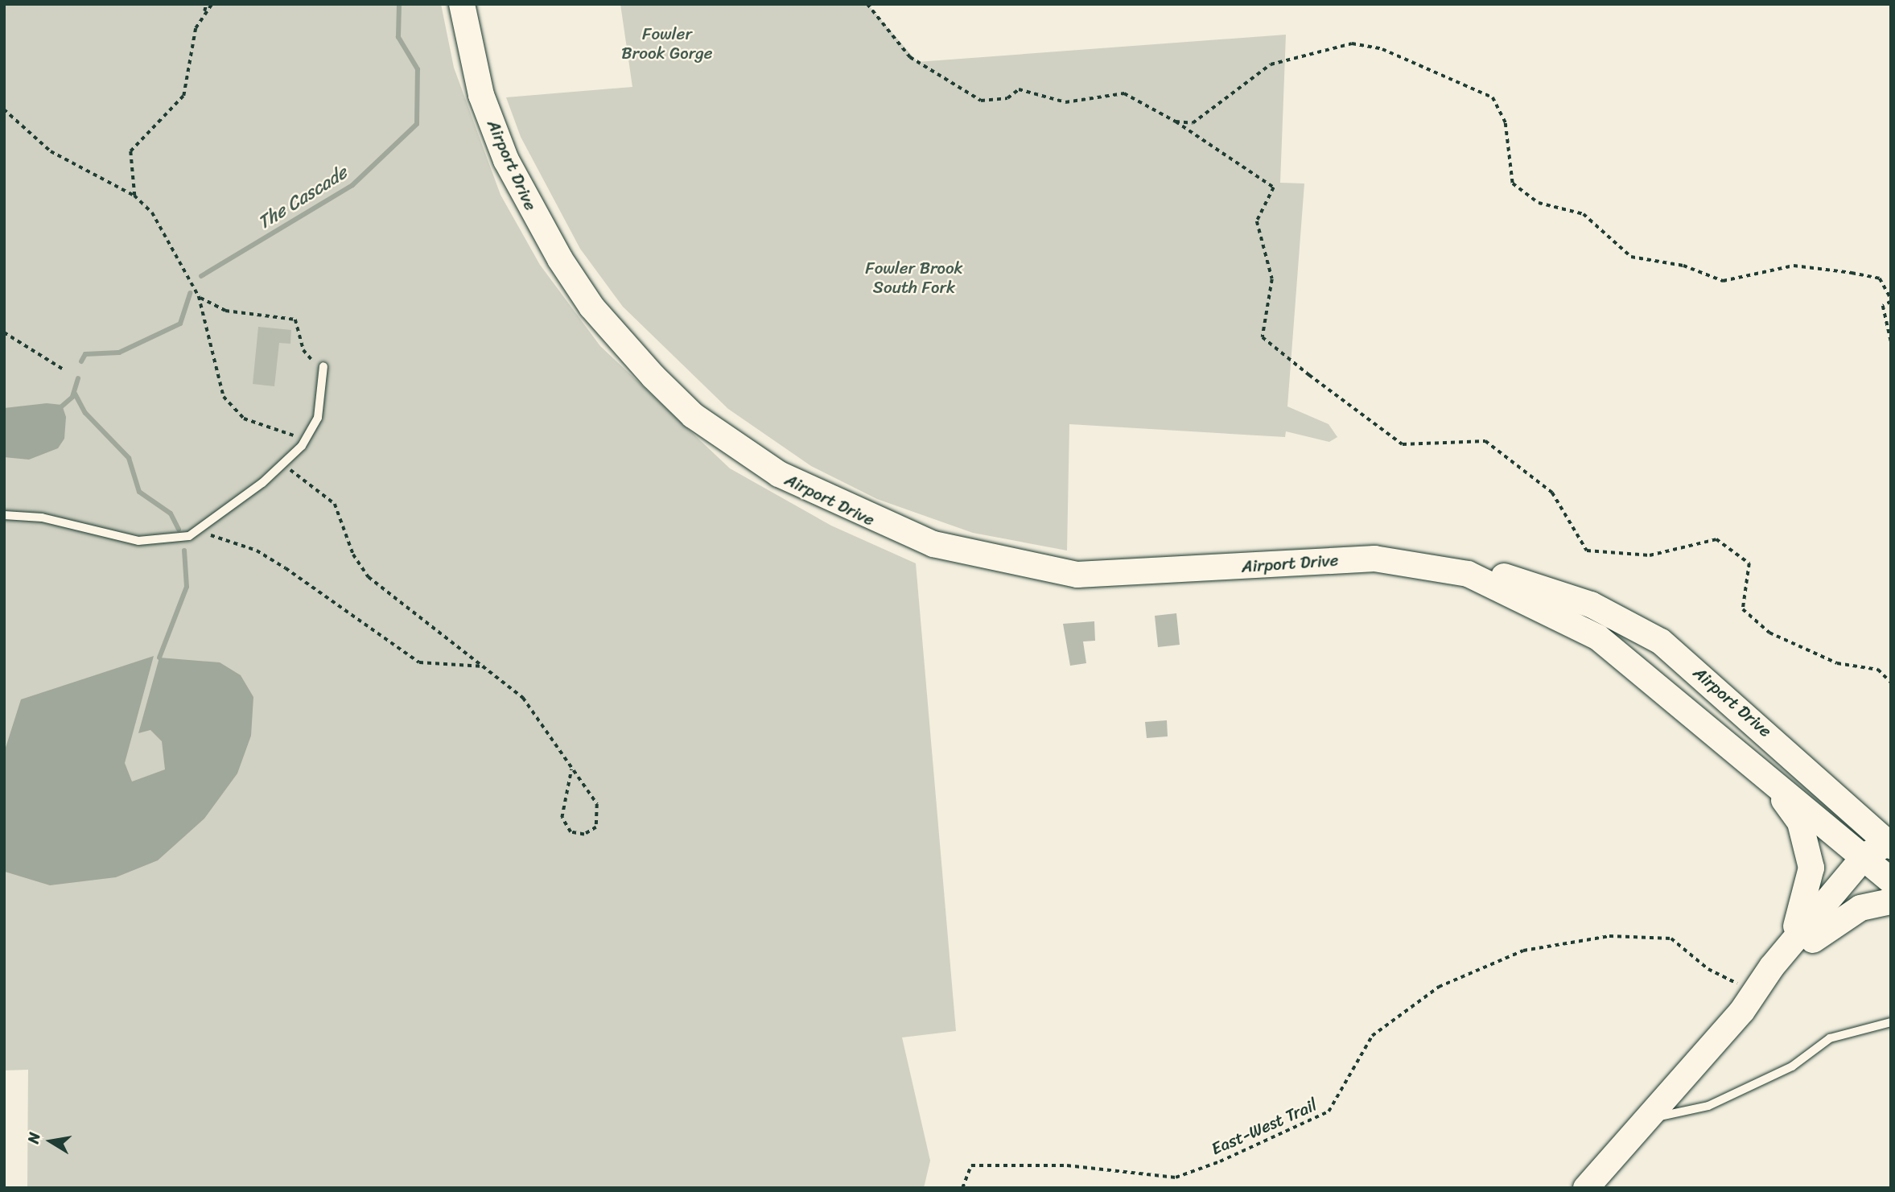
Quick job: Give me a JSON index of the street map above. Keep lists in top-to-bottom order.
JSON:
{
  "streets": {
    "main road": ["Airport Drive"],
    "path": ["East-West Trail"]
  },
  "water": ["The Cascade"],
  "parks": ["Fowler Brook Gorge", "Fowler Brook South Fork"],
  "north": "left"
}
